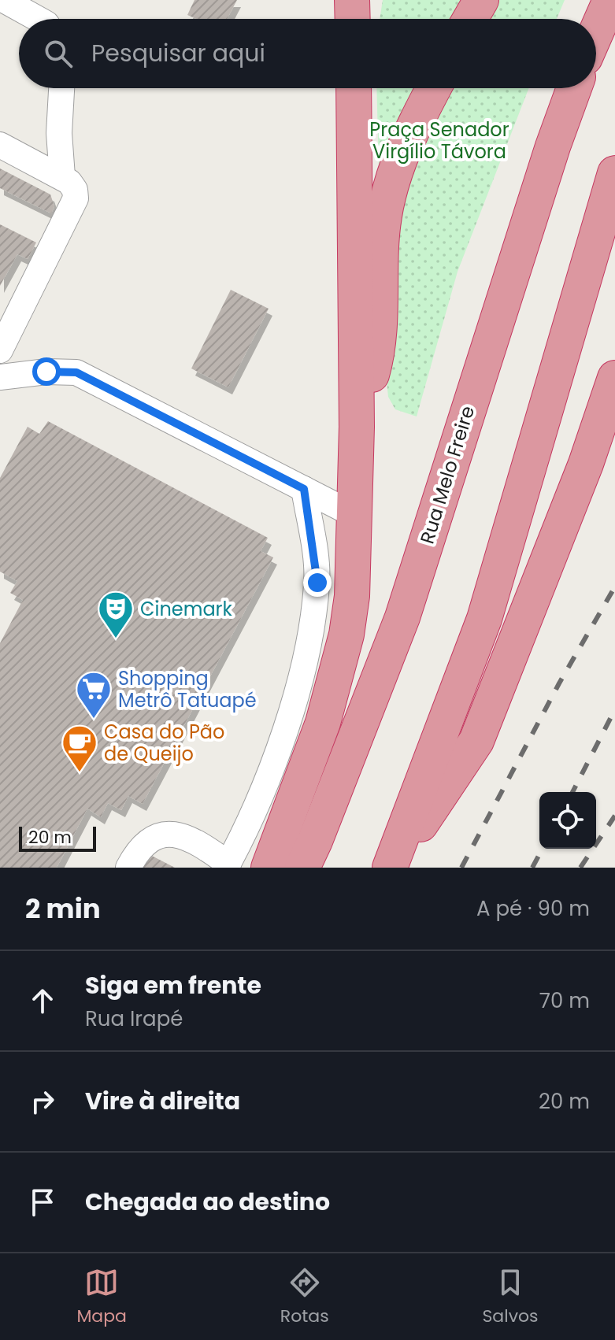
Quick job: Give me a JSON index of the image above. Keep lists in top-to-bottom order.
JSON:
{
  "streets": {
    "highway": ["Rua Melo Freire"]
  },
  "parks": ["Praça Senador Virgílio Távora"],
  "places": {
    "theatre": ["Cinemark"],
    "supermarket": ["Shopping Metrô Tatuapé"],
    "cafe": ["Casa do Pão de Queijo"]
  },
  "scale_bar": "20 m",
  "page": {
    "search": "Pesquisar aqui",
    "scale": "20 m",
    "heading": ["2 min", "A pé · 90 m"],
    "list": [
      ["Siga em frente", "Rua Irapé", "70 m"],
      ["Vire à direita", "20 m"],
      "Chegada ao destino"
    ],
    "nav": ["Mapa", "Rotas", "Salvos"]
  }
}
